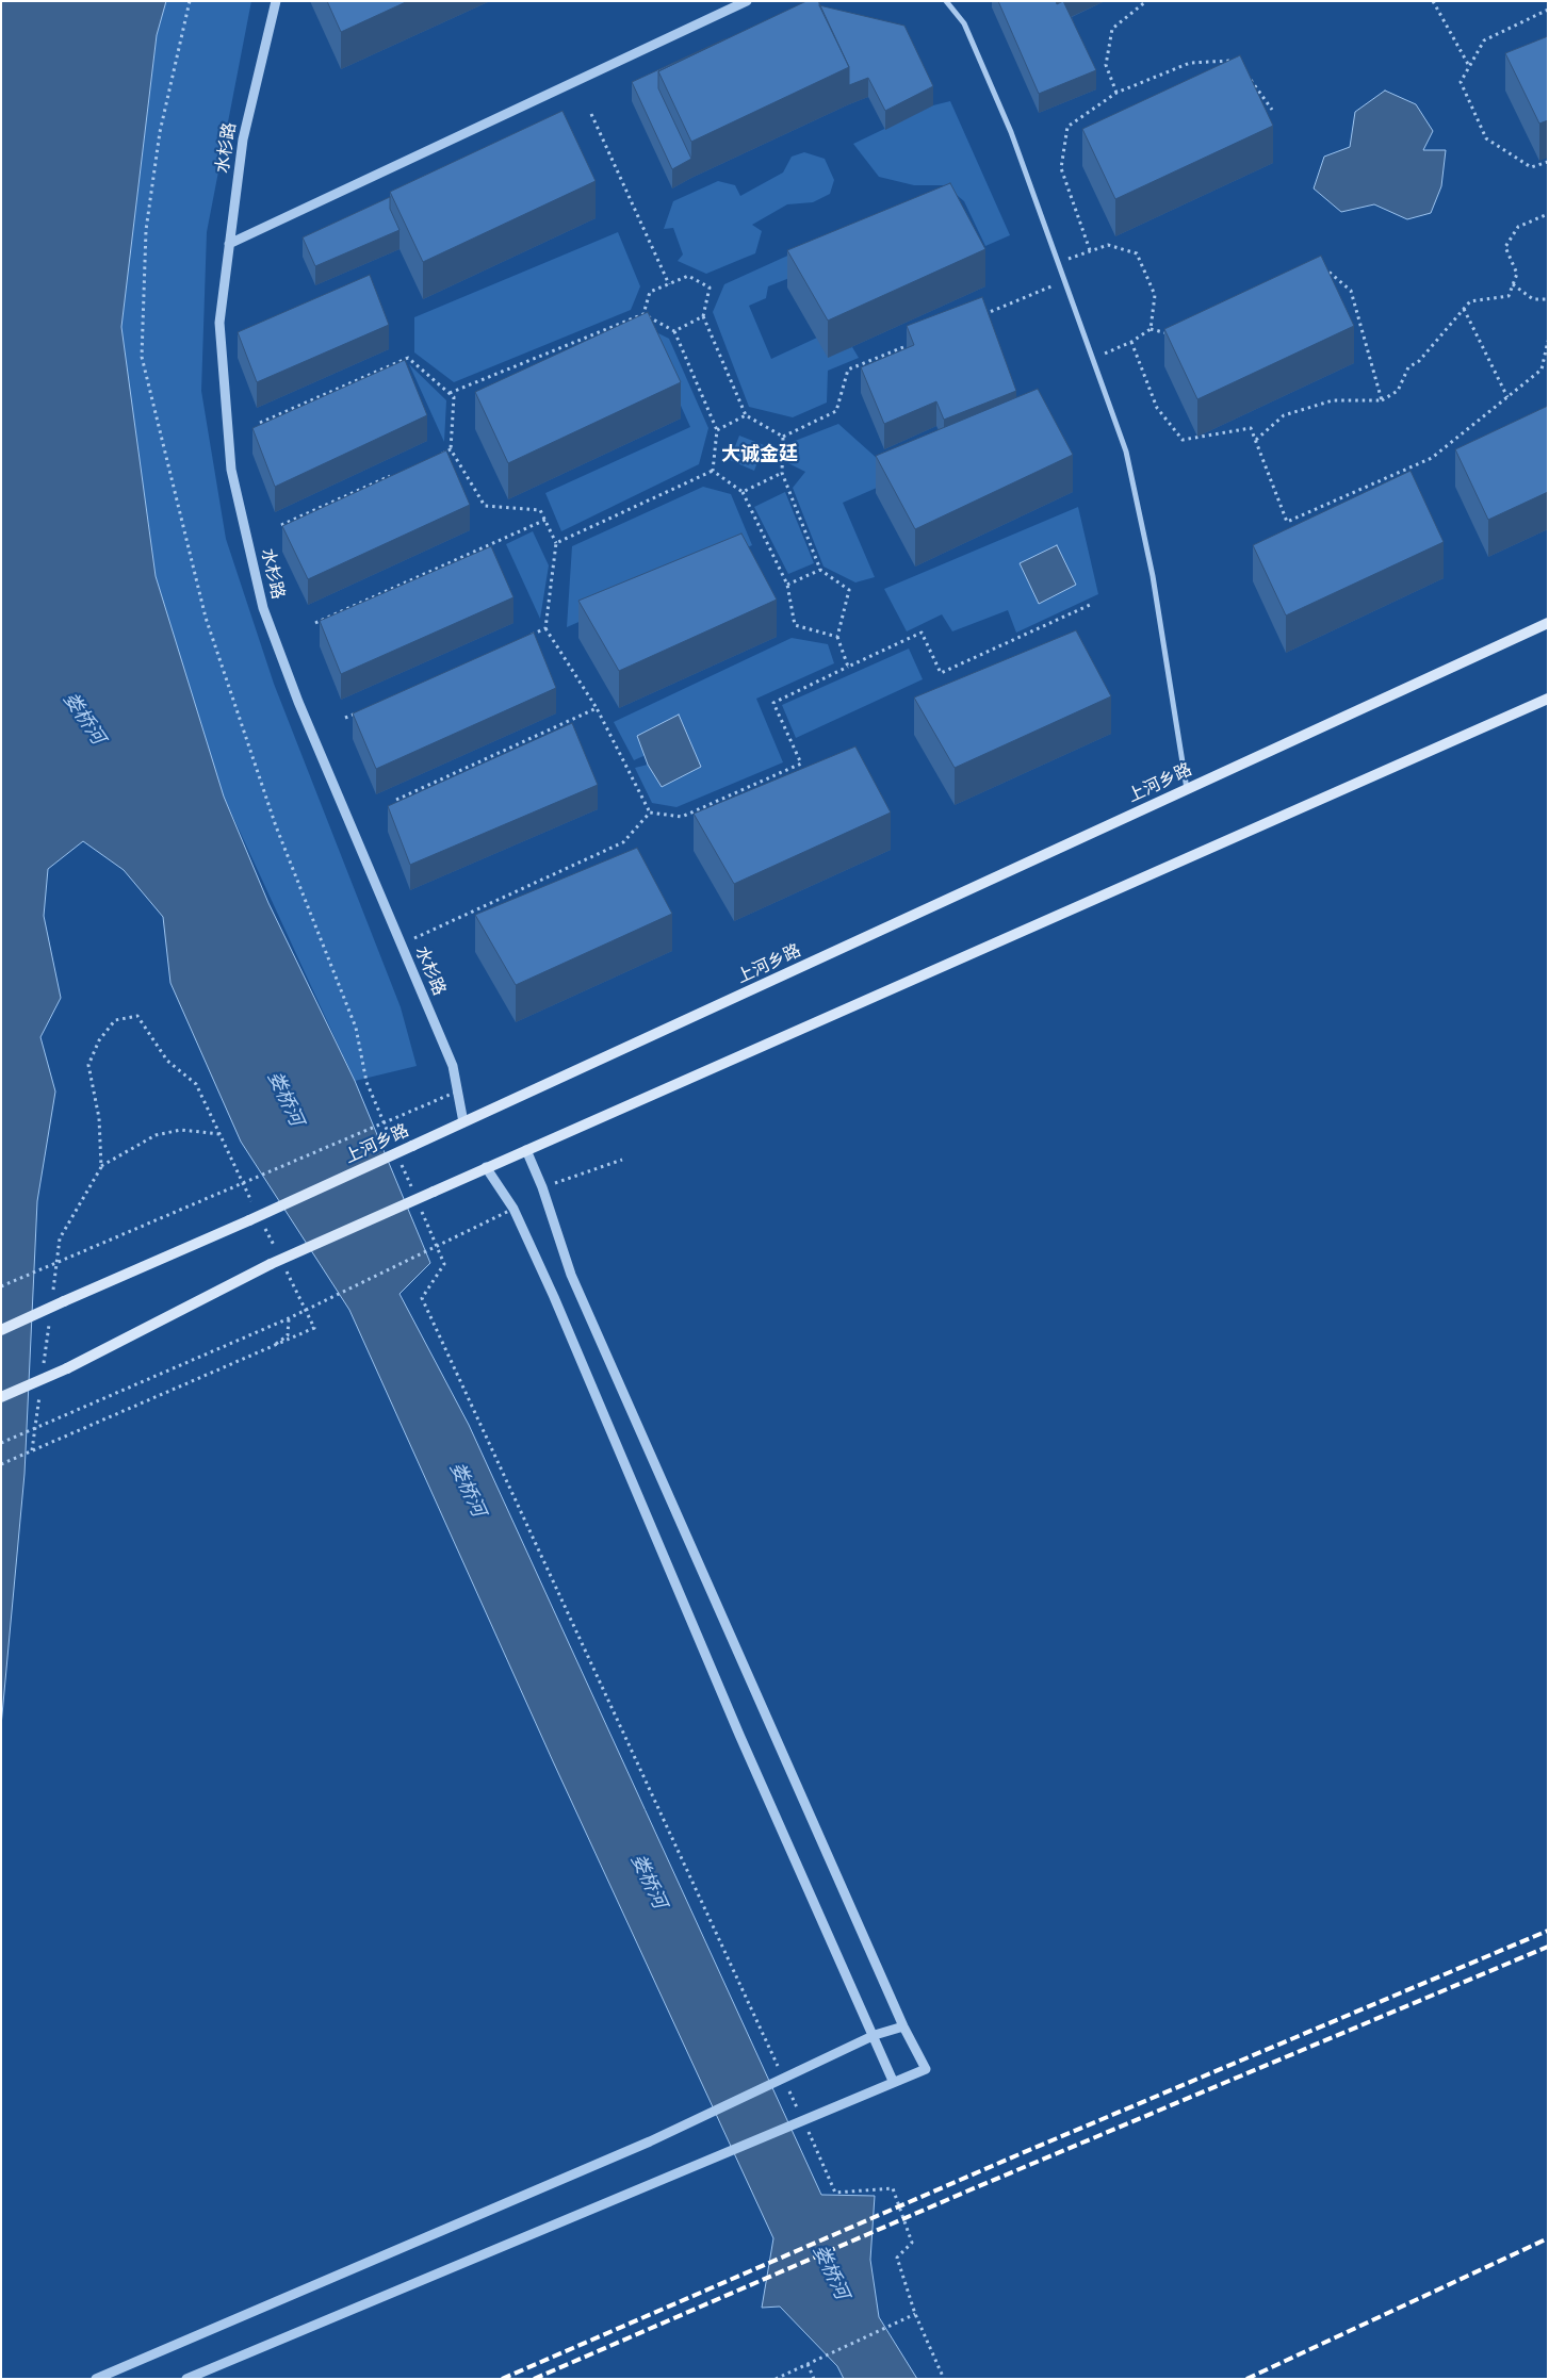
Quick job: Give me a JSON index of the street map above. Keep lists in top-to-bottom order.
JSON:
{
  "streets": {
    "main road": ["上河乡路"],
    "street": ["水杉路"]
  },
  "crossings": [
    ["水杉路", "上河乡路"]
  ],
  "districts": ["大诚金廷"],
  "water": ["娄桥河"]
}
